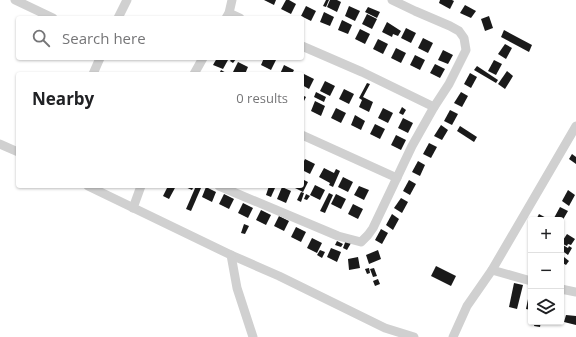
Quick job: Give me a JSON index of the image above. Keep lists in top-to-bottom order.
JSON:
{
  "page": {
    "search": "Search here",
    "heading": ["Nearby", "0 results"],
    "map_buttons": ["+", "−"]
  }
}
